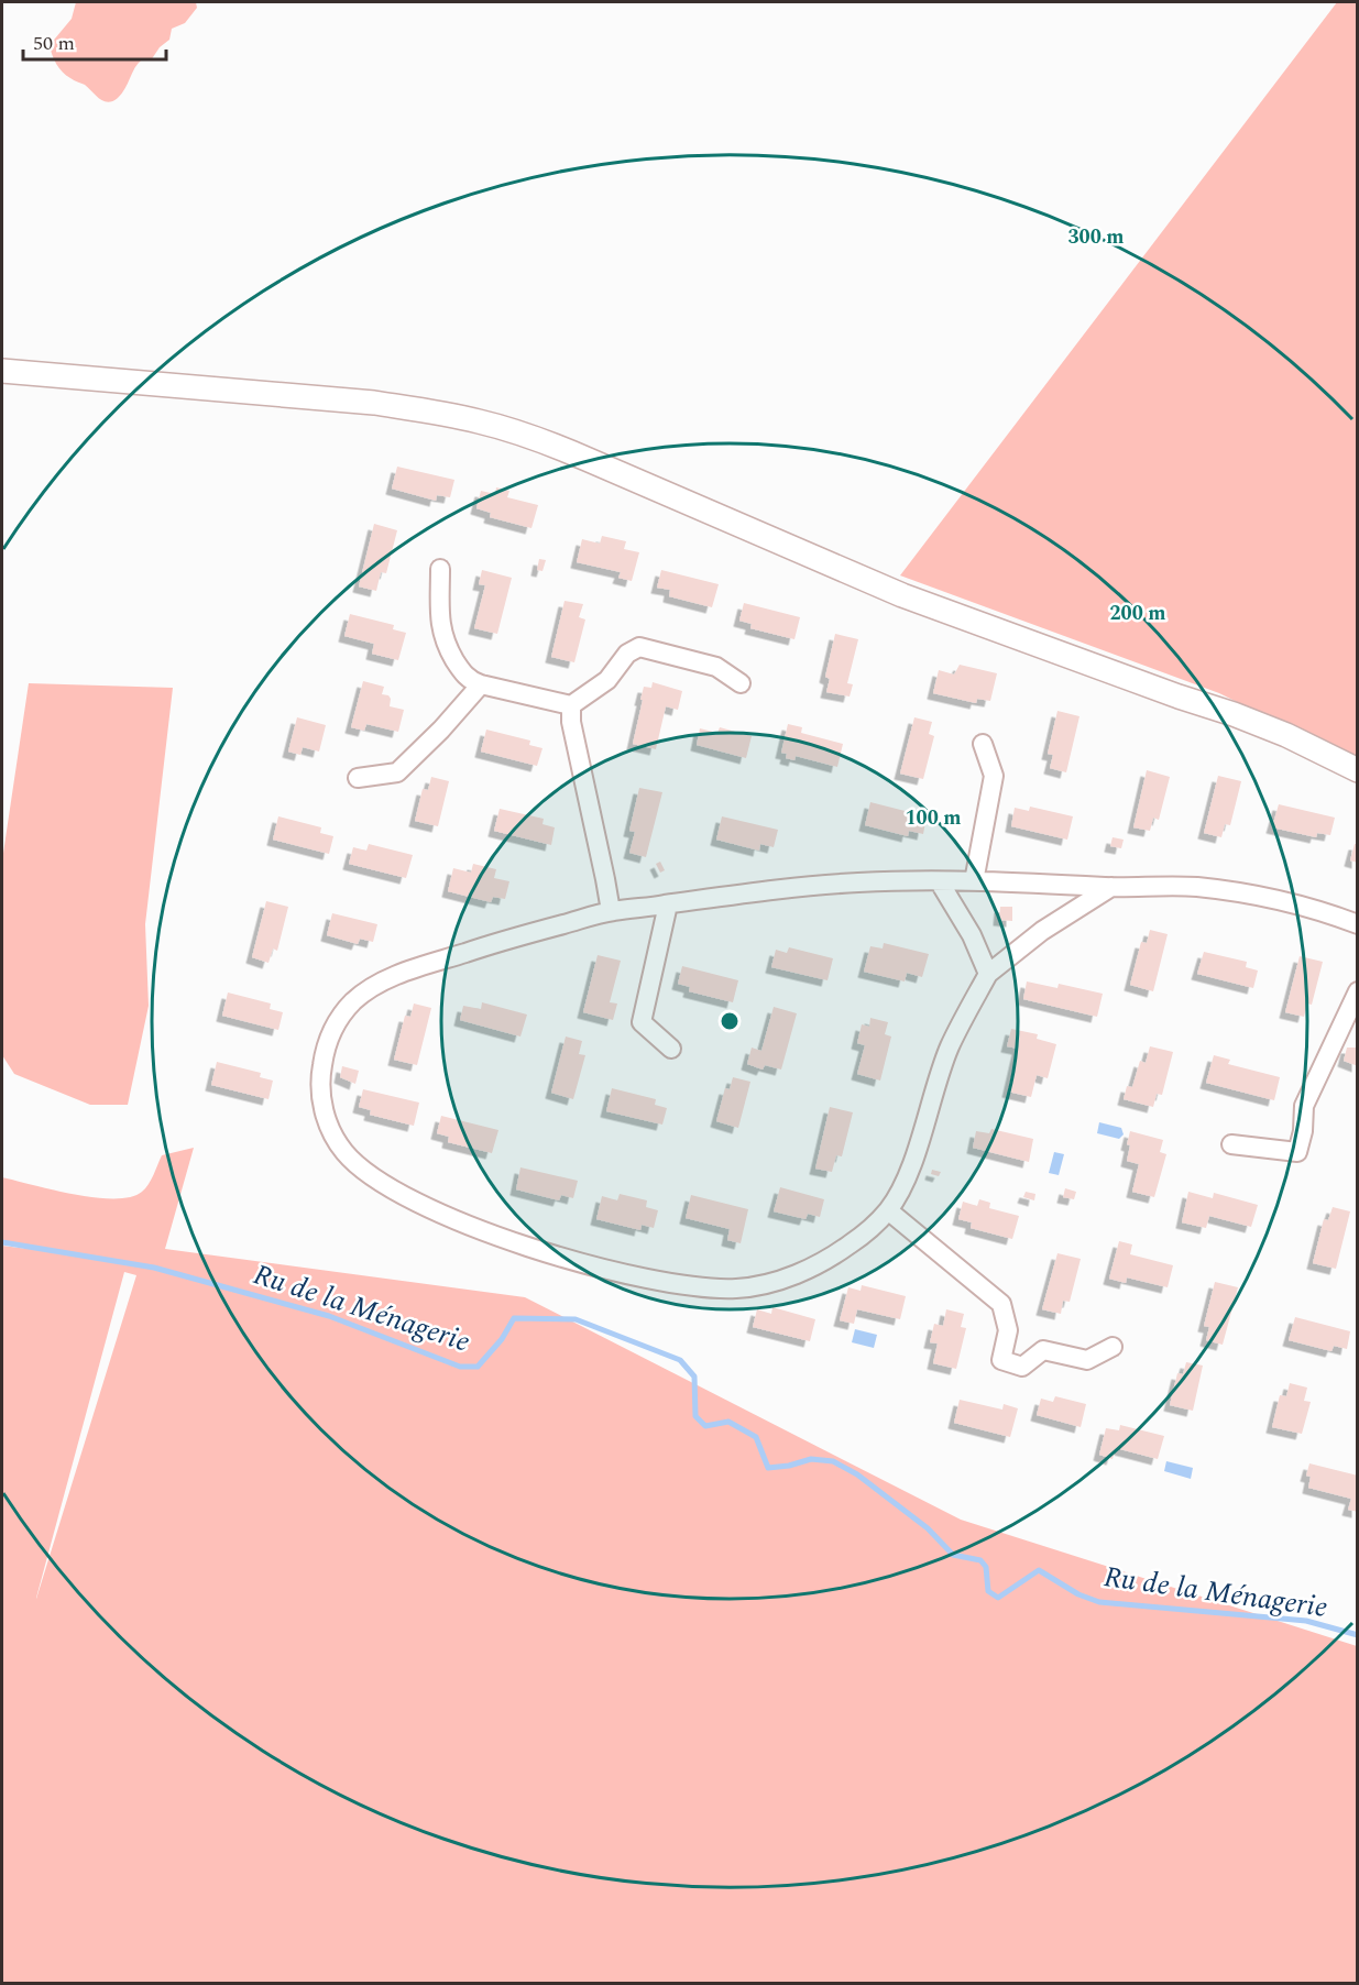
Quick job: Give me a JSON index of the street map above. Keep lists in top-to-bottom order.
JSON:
{
  "water": ["Ru de la Ménagerie"],
  "scale_bar": "50 m",
  "rings": ["300 m", "200 m", "100 m"]
}
